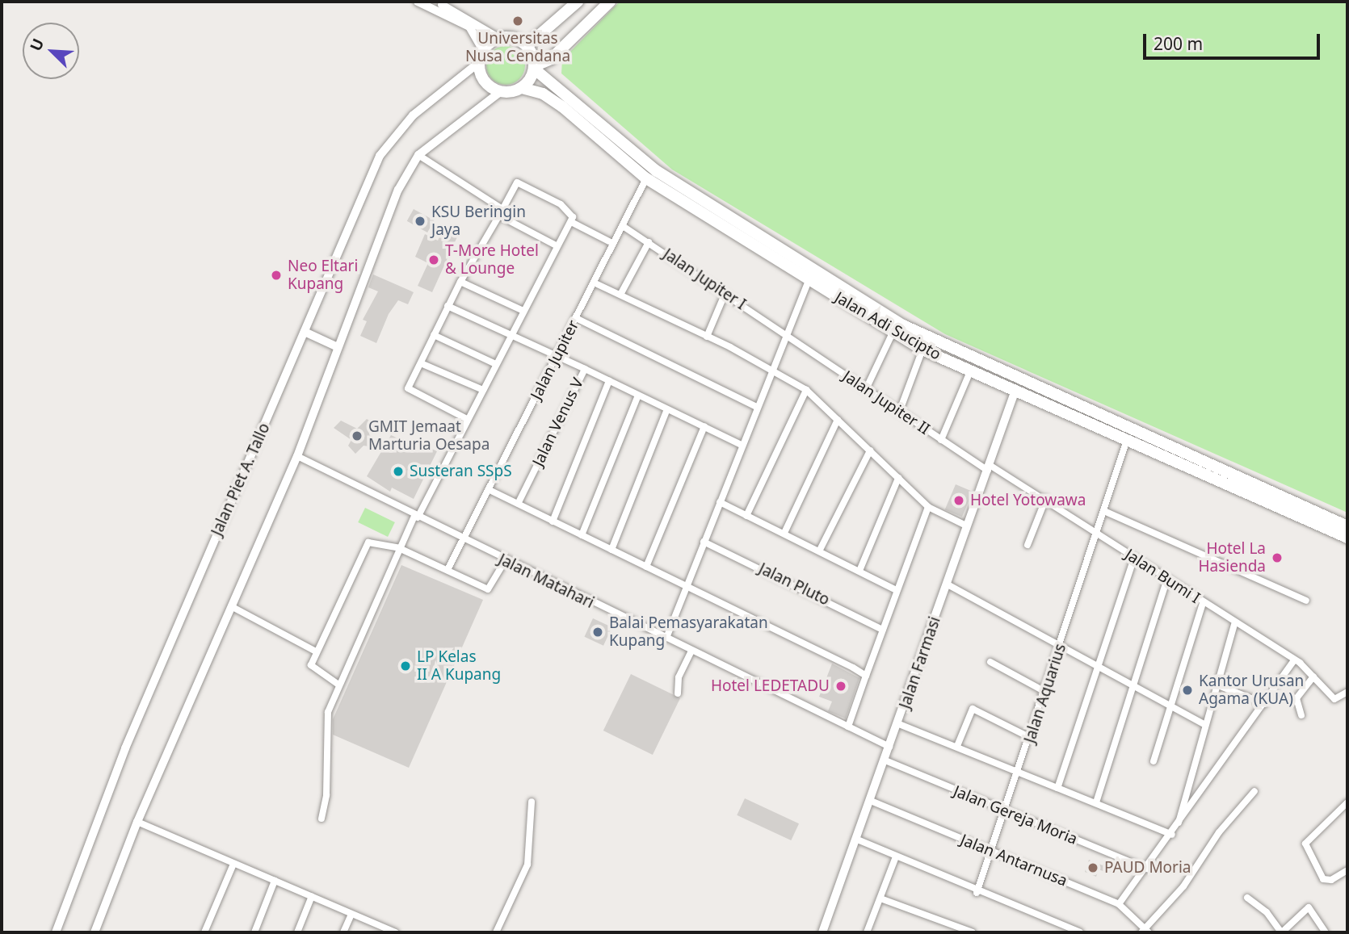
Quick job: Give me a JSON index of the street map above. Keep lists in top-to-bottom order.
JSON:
{
  "streets": {
    "highway": ["Jalan Adi Sucipto"],
    "main road": ["Jalan Piet A. Tallo", "Jalan Farmasi"],
    "street": [
      "Jalan Jupiter I",
      "Jalan Jupiter",
      "Jalan Jupiter II",
      "Jalan Venus V",
      "Jalan Bumi I",
      "Jalan Matahari",
      "Jalan Pluto",
      "Jalan Aquarius",
      "Jalan Gereja Moria",
      "Jalan Antarnusa"
    ]
  },
  "crossings": [
    ["Jalan Jupiter I", "Jalan Jupiter"],
    ["Jalan Jupiter I", "Jalan Jupiter II"],
    ["Jalan Adi Sucipto", "Jalan Jupiter"],
    ["Jalan Adi Sucipto", "Jalan Piet A. Tallo"],
    ["Jalan Adi Sucipto", "Jalan Farmasi"],
    ["Jalan Adi Sucipto", "Jalan Aquarius"],
    ["Jalan Jupiter", "Jalan Venus V"],
    ["Jalan Jupiter", "Jalan Matahari"],
    ["Jalan Jupiter II", "Jalan Bumi I"],
    ["Jalan Jupiter II", "Jalan Farmasi"],
    ["Jalan Bumi I", "Jalan Farmasi"],
    ["Jalan Bumi I", "Jalan Aquarius"],
    ["Jalan Matahari", "Jalan Farmasi"],
    ["Jalan Farmasi", "Jalan Gereja Moria"],
    ["Jalan Farmasi", "Jalan Antarnusa"],
    ["Jalan Aquarius", "Jalan Gereja Moria"],
    ["Jalan Aquarius", "Jalan Antarnusa"]
  ],
  "places": [
    "Universitas Nusa Cendana",
    "KSU Beringin Jaya",
    "T-More Hotel & Lounge",
    "Neo Eltari Kupang",
    "GMIT Jemaat Marturia Oesapa",
    "Susteran SSpS",
    "Hotel Yotowawa",
    "Hotel La Hasienda",
    "Balai Pemasyarakatan Kupang",
    "LP Kelas II A Kupang",
    "Hotel LEDETADU",
    "Kantor Urusan Agama (KUA)",
    "PAUD Moria"
  ],
  "scale_bar": "200 m",
  "north": "top left"
}
